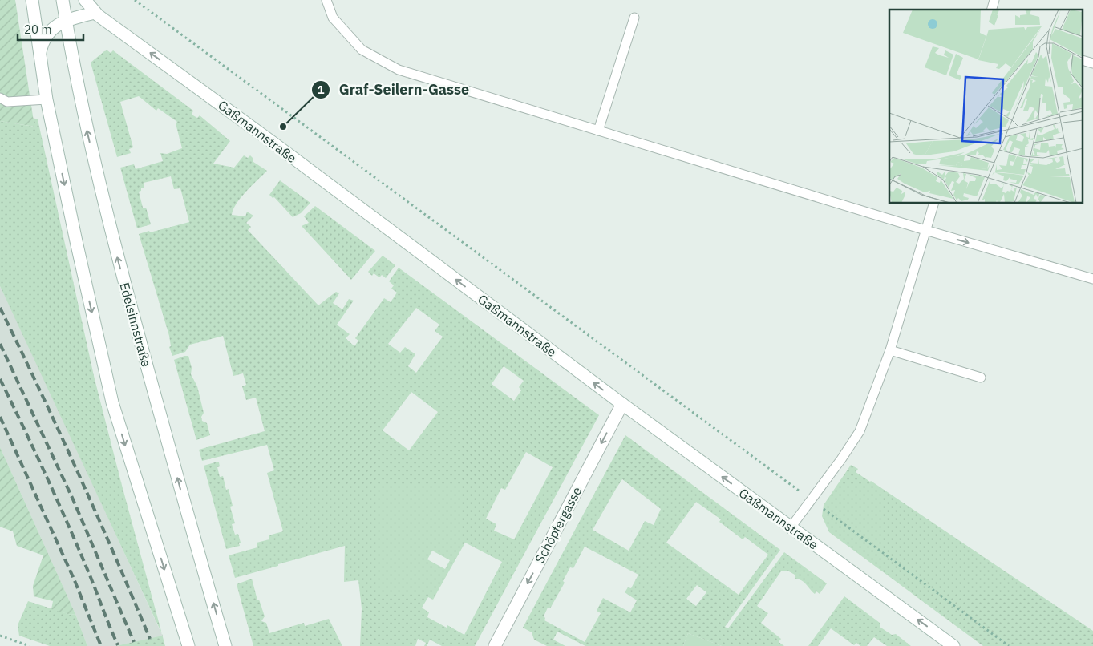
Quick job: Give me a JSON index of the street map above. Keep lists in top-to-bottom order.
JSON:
{
  "streets": {
    "street": ["Gaßmannstraße", "Edelsinnstraße", "Schöpfergasse"]
  },
  "crossings": [
    ["Gaßmannstraße", "Schöpfergasse"]
  ],
  "one_way": ["Gaßmannstraße", "Schöpfergasse"],
  "places": ["Graf-Seilern-Gasse"],
  "scale_bar": "20 m"
}
